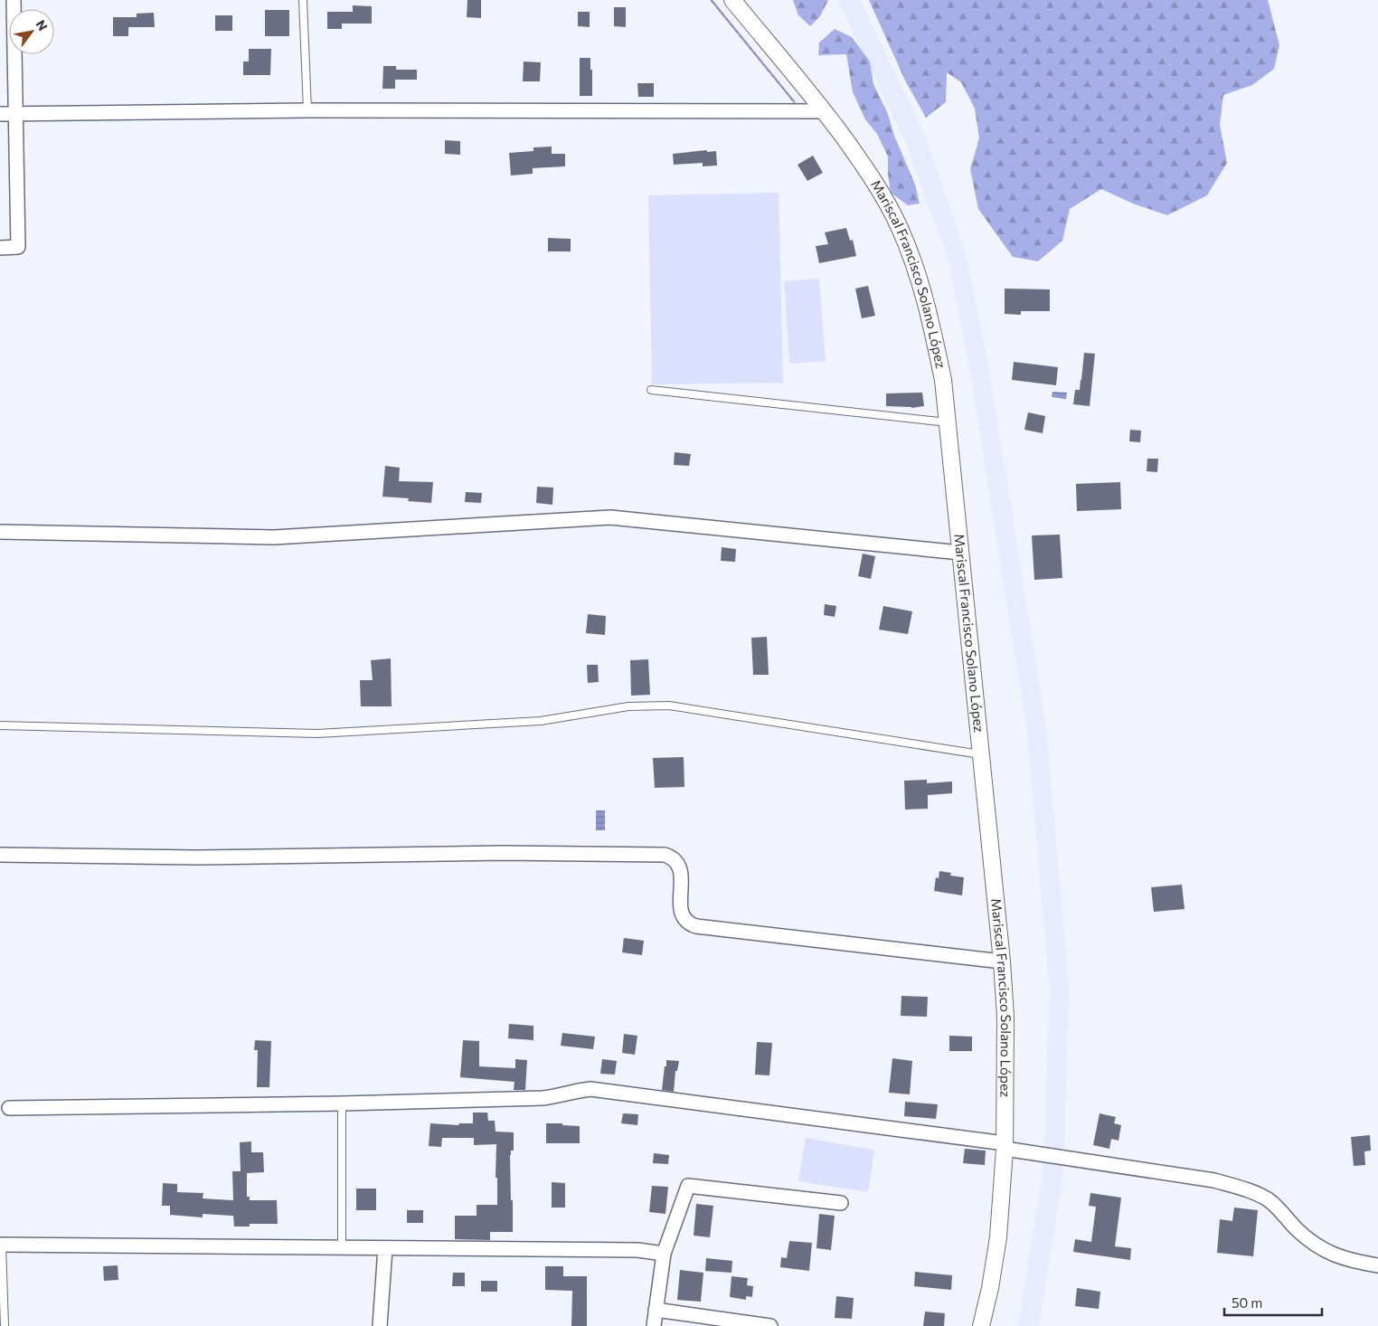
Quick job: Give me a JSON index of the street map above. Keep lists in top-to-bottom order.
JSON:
{
  "streets": {
    "street": ["Mariscal Francisco Solano López"]
  },
  "scale_bar": "50 m",
  "north": "top right"
}
